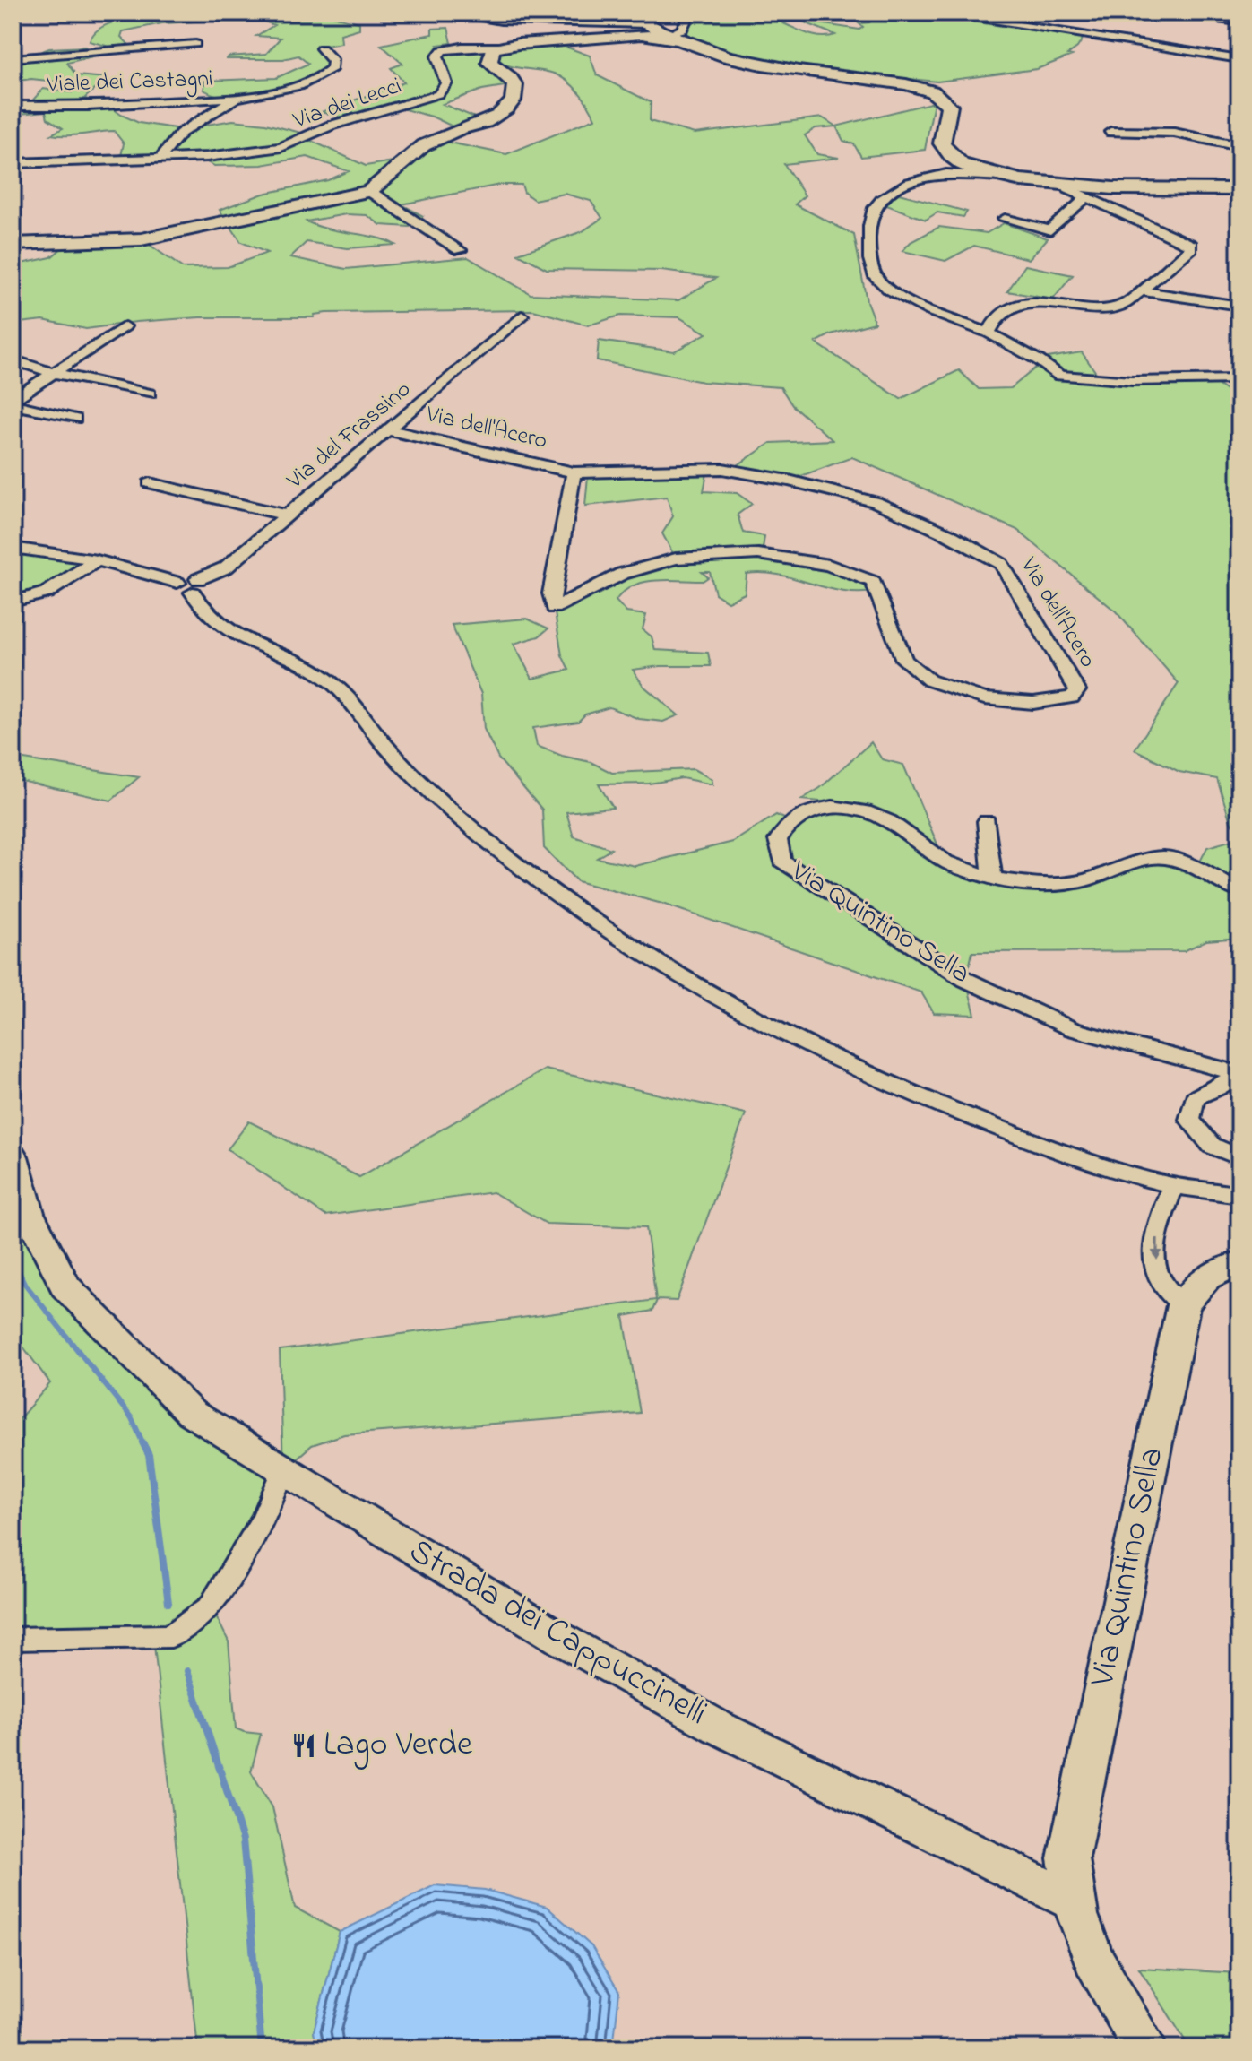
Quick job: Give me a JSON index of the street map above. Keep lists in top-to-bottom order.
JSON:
{
  "streets": {
    "street": [
      "Viale dei Castagni",
      "Via dei Lecci",
      "Via dell'Acero",
      "Via del Frassino",
      "Via Quintino Sella",
      "Strada dei Cappuccinelli"
    ]
  },
  "crossings": [
    ["Viale dei Castagni", "Via dei Lecci"],
    ["Via dell'Acero", "Via del Frassino"],
    ["Via Quintino Sella", "Strada dei Cappuccinelli"]
  ],
  "places": {
    "restaurant": ["Lago Verde"]
  }
}
